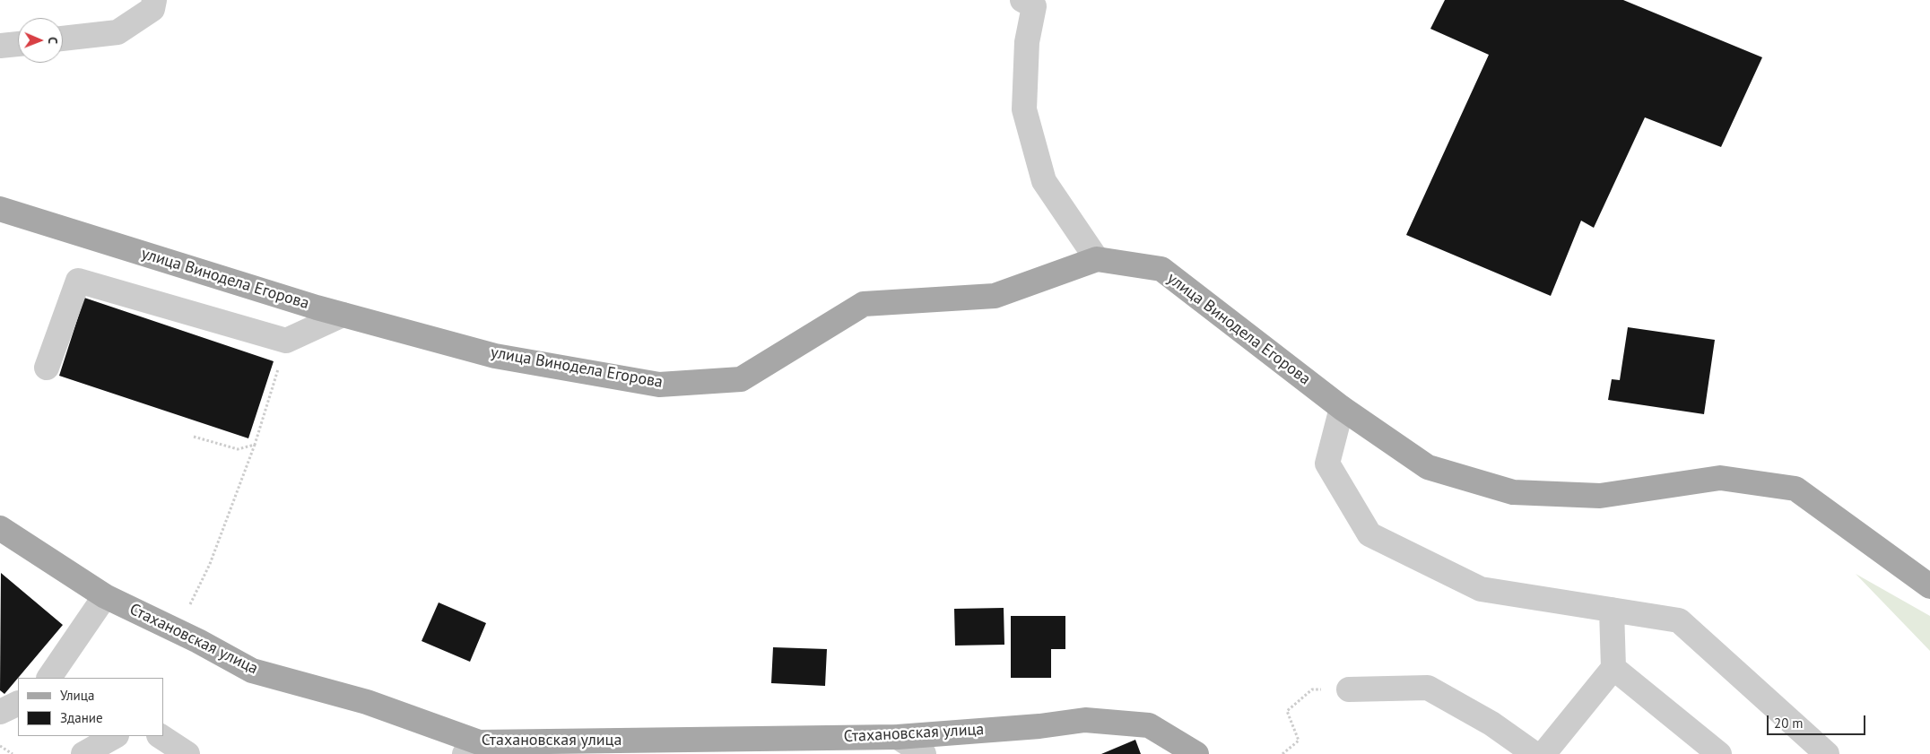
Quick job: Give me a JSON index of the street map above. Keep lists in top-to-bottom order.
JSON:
{
  "streets": {
    "main road": ["улица Винодела Егорова", "Стахановская улица"]
  },
  "legend": ["Улица", "Здание"],
  "scale_bar": "20 m",
  "north": "right"
}
